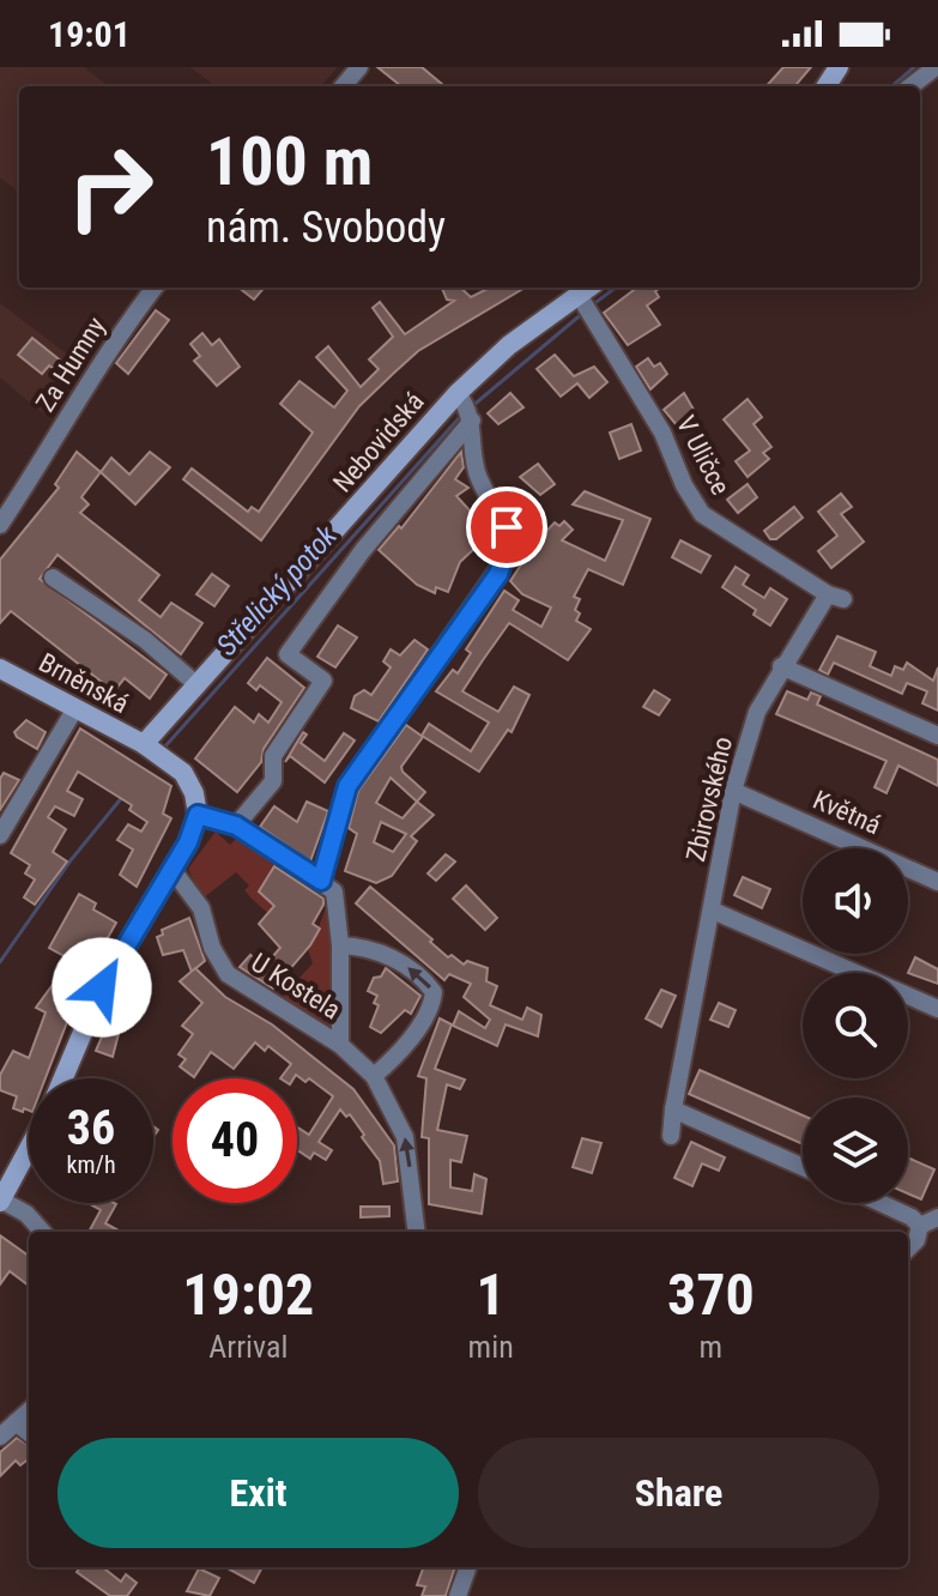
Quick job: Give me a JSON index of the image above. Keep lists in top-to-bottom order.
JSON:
{
  "streets": {
    "street": [
      "Za Humny",
      "Nebovidská",
      "V Uličce",
      "Brněnská",
      "Zbirovského",
      "Květná",
      "U Kostela"
    ]
  },
  "crossings": [
    ["Nebovidská", "V Uličce"],
    ["Nebovidská", "Brněnská"],
    ["V Uličce", "Zbirovského"],
    ["Zbirovského", "Květná"]
  ],
  "water": ["Střelický potok"],
  "page": {
    "status": "19:01",
    "turn": ["100 m", "nám. Svobody"],
    "speed": "36 km/h",
    "limit": "40",
    "eta": [
      "19:02",
      "Arrival",
      "1",
      "min",
      "370",
      "m"
    ],
    "buttons": ["Exit", "Share"]
  }
}
